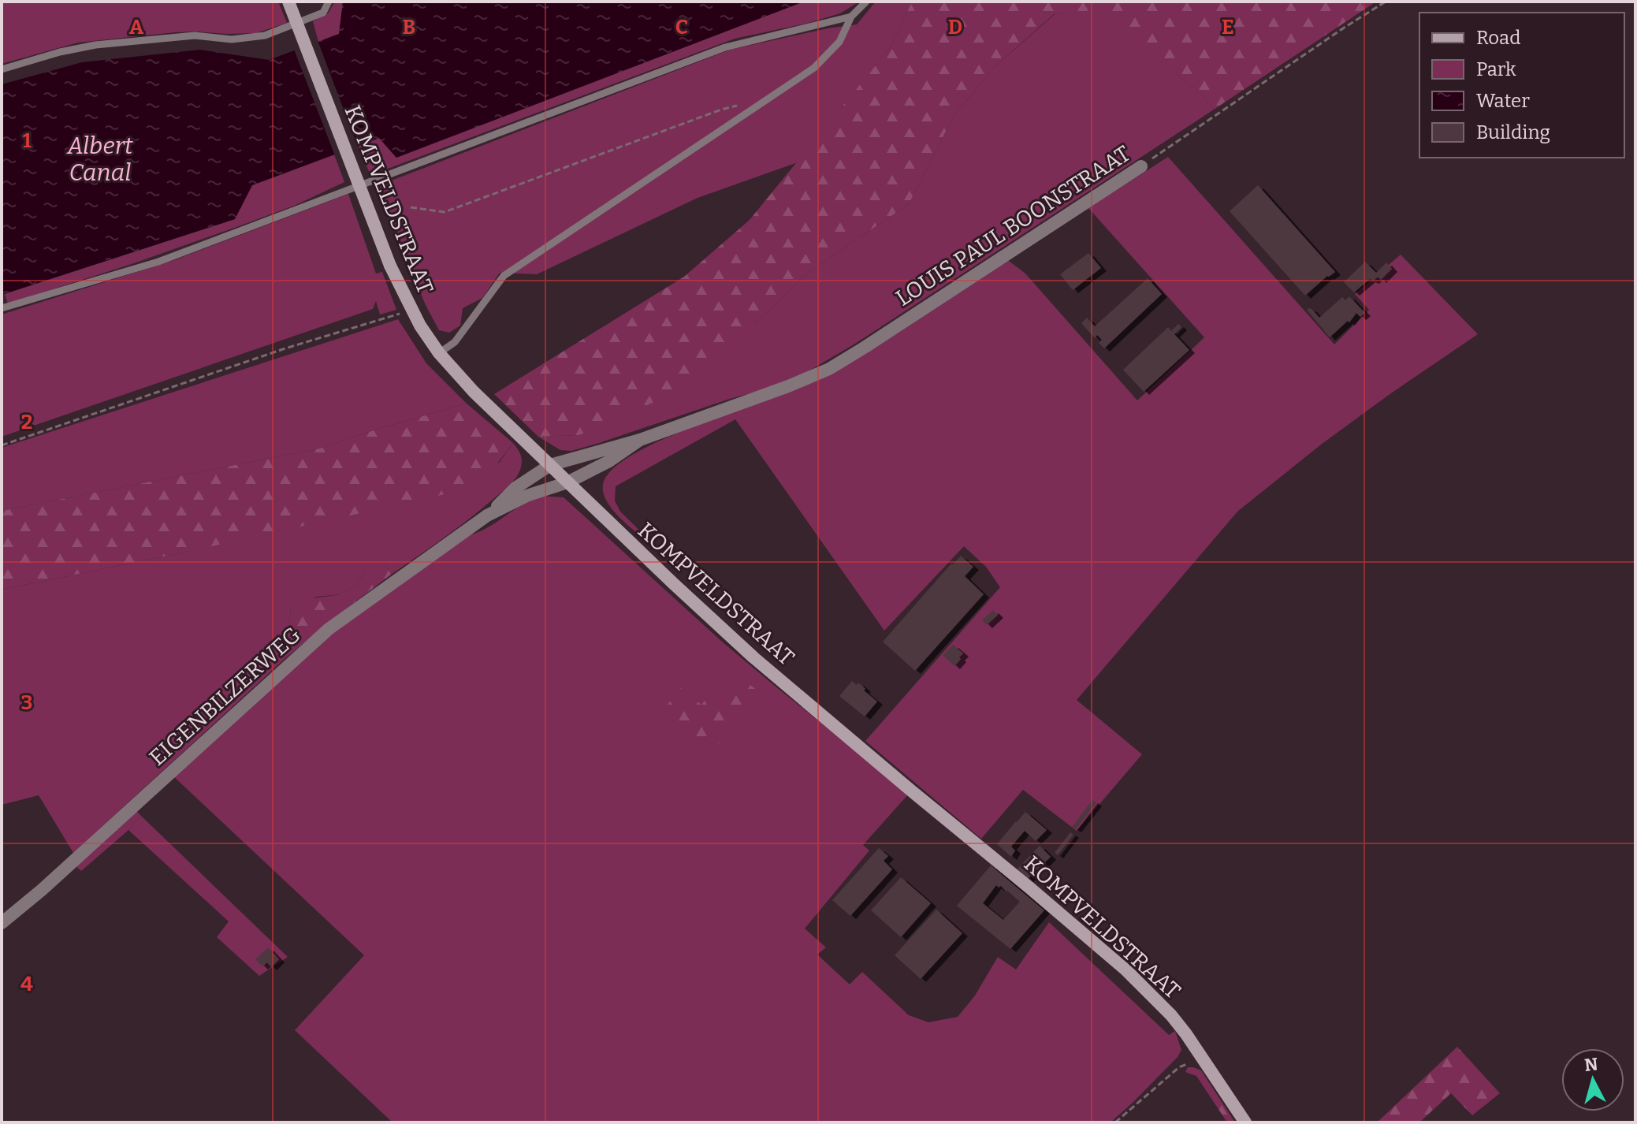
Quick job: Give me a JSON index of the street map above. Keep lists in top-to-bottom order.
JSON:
{
  "streets": {
    "street": ["KOMPVELDSTRAAT", "LOUIS PAUL BOONSTRAAT", "EIGENBILZERWEG"]
  },
  "crossings": [
    ["KOMPVELDSTRAAT", "LOUIS PAUL BOONSTRAAT"],
    ["KOMPVELDSTRAAT", "EIGENBILZERWEG"],
    ["LOUIS PAUL BOONSTRAAT", "EIGENBILZERWEG"]
  ],
  "water": ["Albert Canal"],
  "legend": [
    "Road",
    "Park",
    "Water",
    "Building"
  ],
  "north": "top",
  "grid": {
    "columns": [
      "A",
      "B",
      "C",
      "D",
      "E"
    ],
    "rows": [
      "1",
      "2",
      "3",
      "4"
    ]
  }
}
